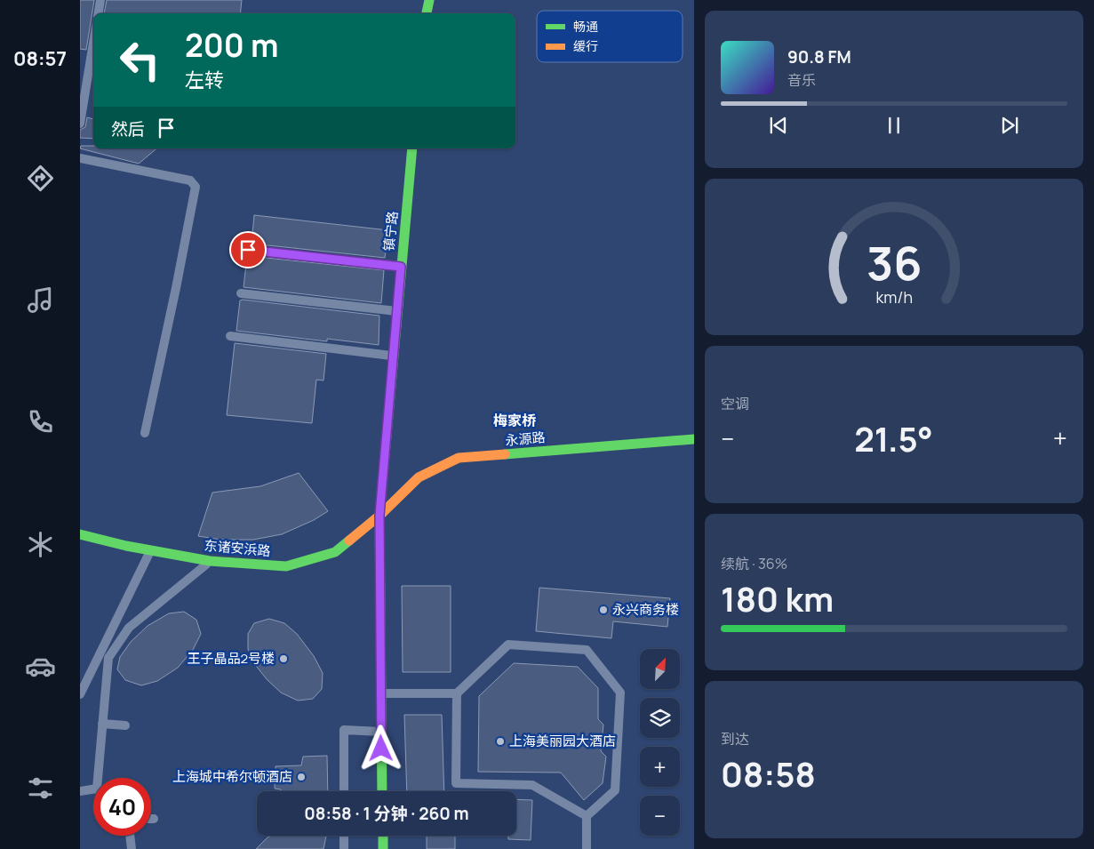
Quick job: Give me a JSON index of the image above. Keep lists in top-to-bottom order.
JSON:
{
  "streets": {
    "street": ["镇宁路", "永源路", "东诸安浜路"]
  },
  "crossings": [
    ["镇宁路", "永源路"],
    ["镇宁路", "东诸安浜路"],
    ["永源路", "东诸安浜路"]
  ],
  "districts": ["梅家桥"],
  "places": [
    "永兴商务楼",
    "王子晶品2号楼",
    "上海美丽园大酒店",
    "上海城中希尔顿酒店"
  ],
  "legend": ["畅通", "缓行"],
  "north": "top right",
  "page": {
    "tabs": "08:57",
    "turn": ["200 m", "左转"],
    "song": ["90.8 FM", "音乐"],
    "then": "然后",
    "tile": [
      "空调",
      ["续航 · 36%", "180 km"],
      ["到达", "08:58"]
    ],
    "heat": ["−", "21.5°", "+"],
    "map_buttons": ["+", "−"],
    "limit": "40",
    "trip": "08:58 · 1 分钟 · 260 m",
    "gauge": ["36", "km/h"]
  }
}
